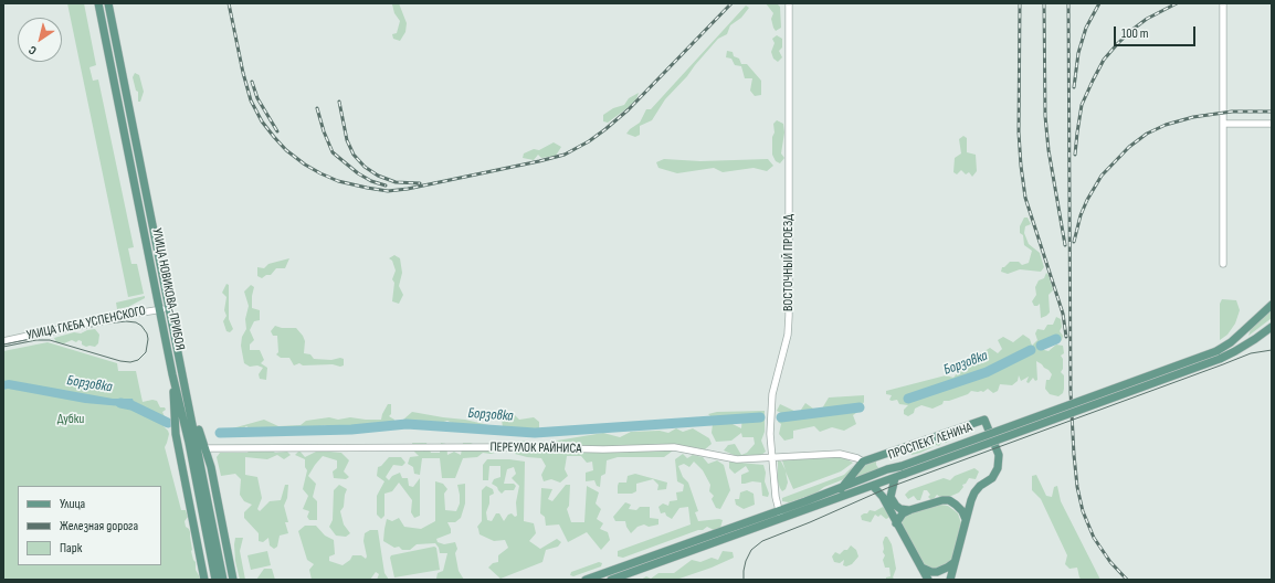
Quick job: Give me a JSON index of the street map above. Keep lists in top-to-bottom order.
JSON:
{
  "streets": {
    "main road": ["УЛИЦА НОВИКОВА-ПРИБОЯ", "ПРОСПЕКТ ЛЕНИНА"],
    "street": ["ВОСТОЧНЫЙ ПРОЕЗД", "УЛИЦА ГЛЕБА УСПЕНСКОГО", "ПЕРЕУЛОК РАЙНИСА"]
  },
  "crossings": [
    ["ВОСТОЧНЫЙ ПРОЕЗД", "ПРОСПЕКТ ЛЕНИНА"],
    ["ВОСТОЧНЫЙ ПРОЕЗД", "ПЕРЕУЛОК РАЙНИСА"],
    ["УЛИЦА НОВИКОВА-ПРИБОЯ", "УЛИЦА ГЛЕБА УСПЕНСКОГО"]
  ],
  "water": ["Борзовка"],
  "parks": ["Дубки"],
  "legend": ["Улица", "Железная дорога", "Парк"],
  "scale_bar": "100 m",
  "north": "bottom left"
}
